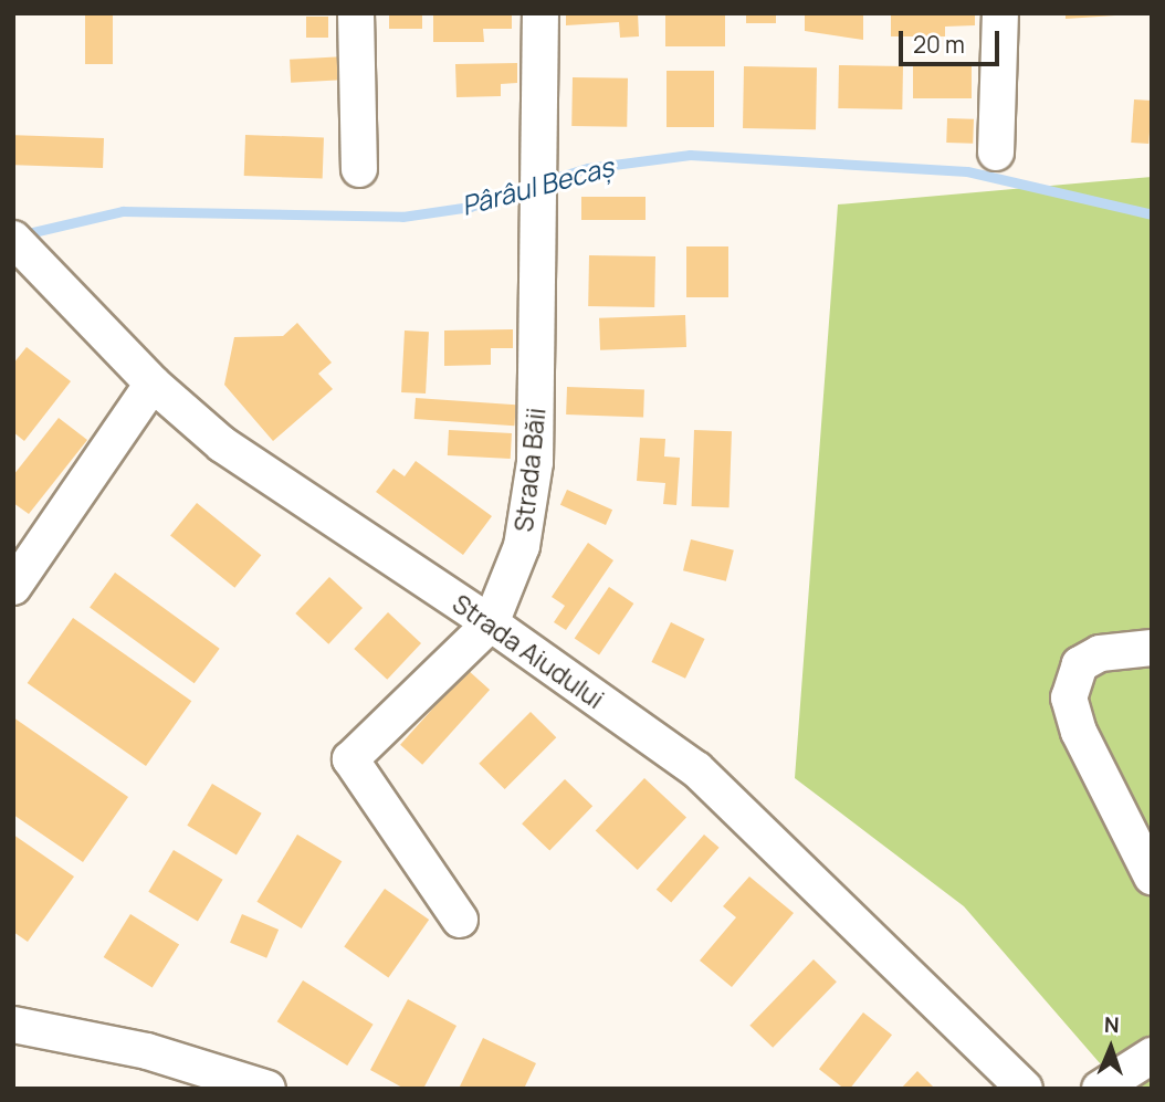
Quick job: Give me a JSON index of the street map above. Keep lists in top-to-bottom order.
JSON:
{
  "streets": {
    "street": ["Strada Băii", "Strada Aiudului"]
  },
  "crossings": [
    ["Strada Băii", "Strada Aiudului"]
  ],
  "water": ["Pârâul Becaș"],
  "scale_bar": "20 m",
  "north": "top"
}
